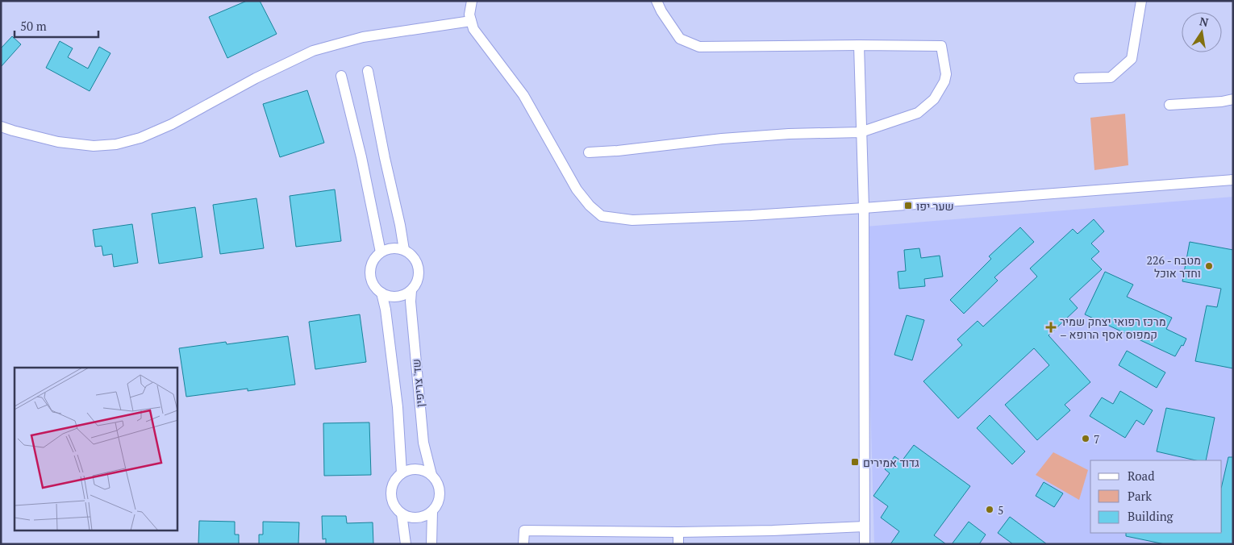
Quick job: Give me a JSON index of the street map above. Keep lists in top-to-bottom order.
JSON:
{
  "streets": {
    "street": ["שד' צריפין"]
  },
  "places": {
    "transit": ["שער יפו", "גדוד אמירים"],
    "other": ["226 - מטבח וחדר אוכל", "7", "5"],
    "health": ["מרכז רפואי יצחק שמיר – קמפוס אסף הרופא"]
  },
  "legend": ["Road", "Park", "Building"],
  "scale_bar": "50 m",
  "north": "top"
}
